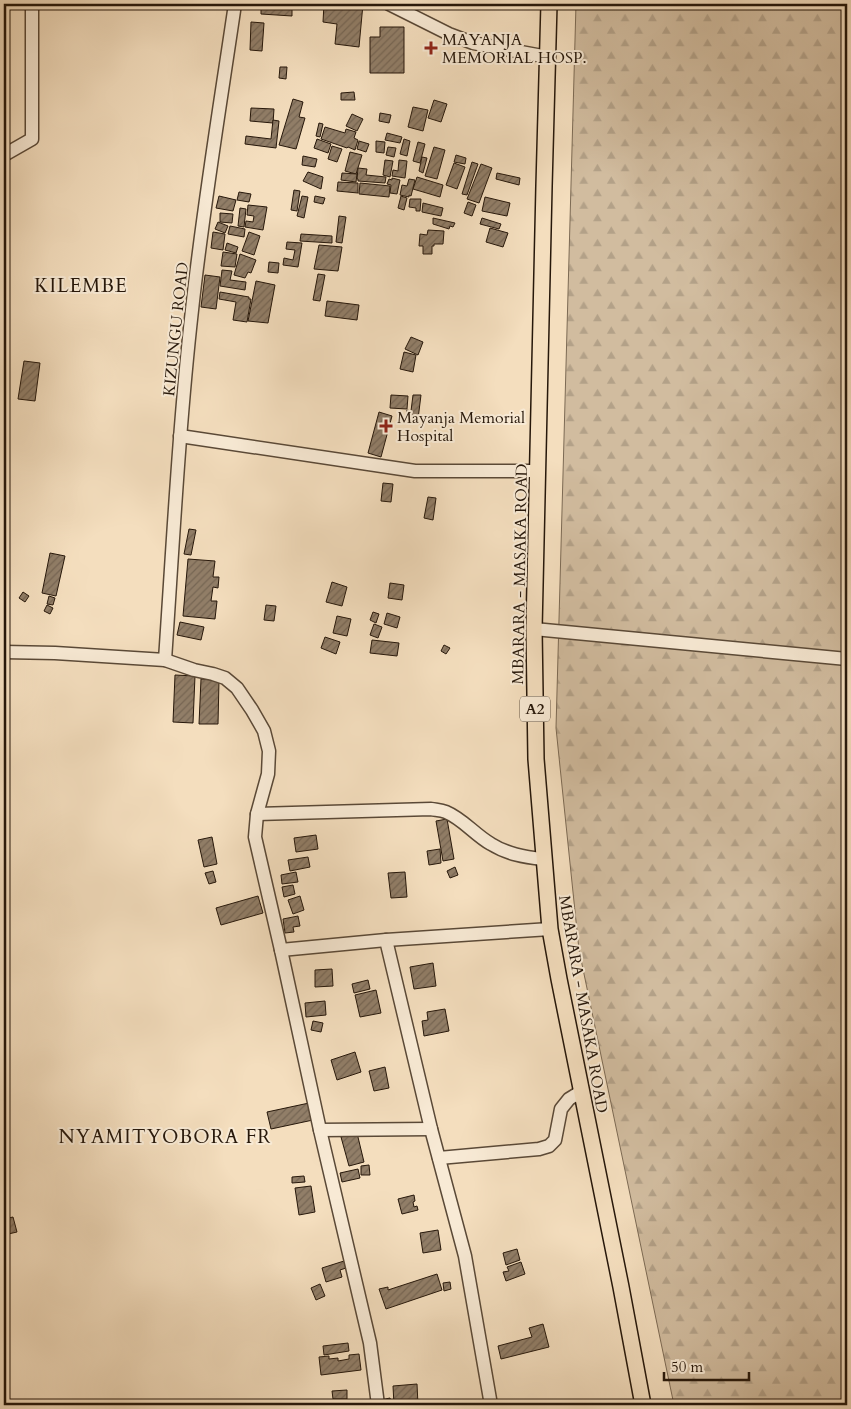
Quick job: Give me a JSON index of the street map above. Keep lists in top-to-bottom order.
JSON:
{
  "streets": {
    "main road": ["MBARARA - MASAKA ROAD", "A2"],
    "street": ["KIZUNGU ROAD"]
  },
  "districts": ["KILEMBE", "NYAMITYOBORA FR"],
  "places": {
    "health": ["MAYANJA MEMORIAL HOSP.", "Mayanja Memorial Hospital"]
  },
  "scale_bar": "50 m"
}
